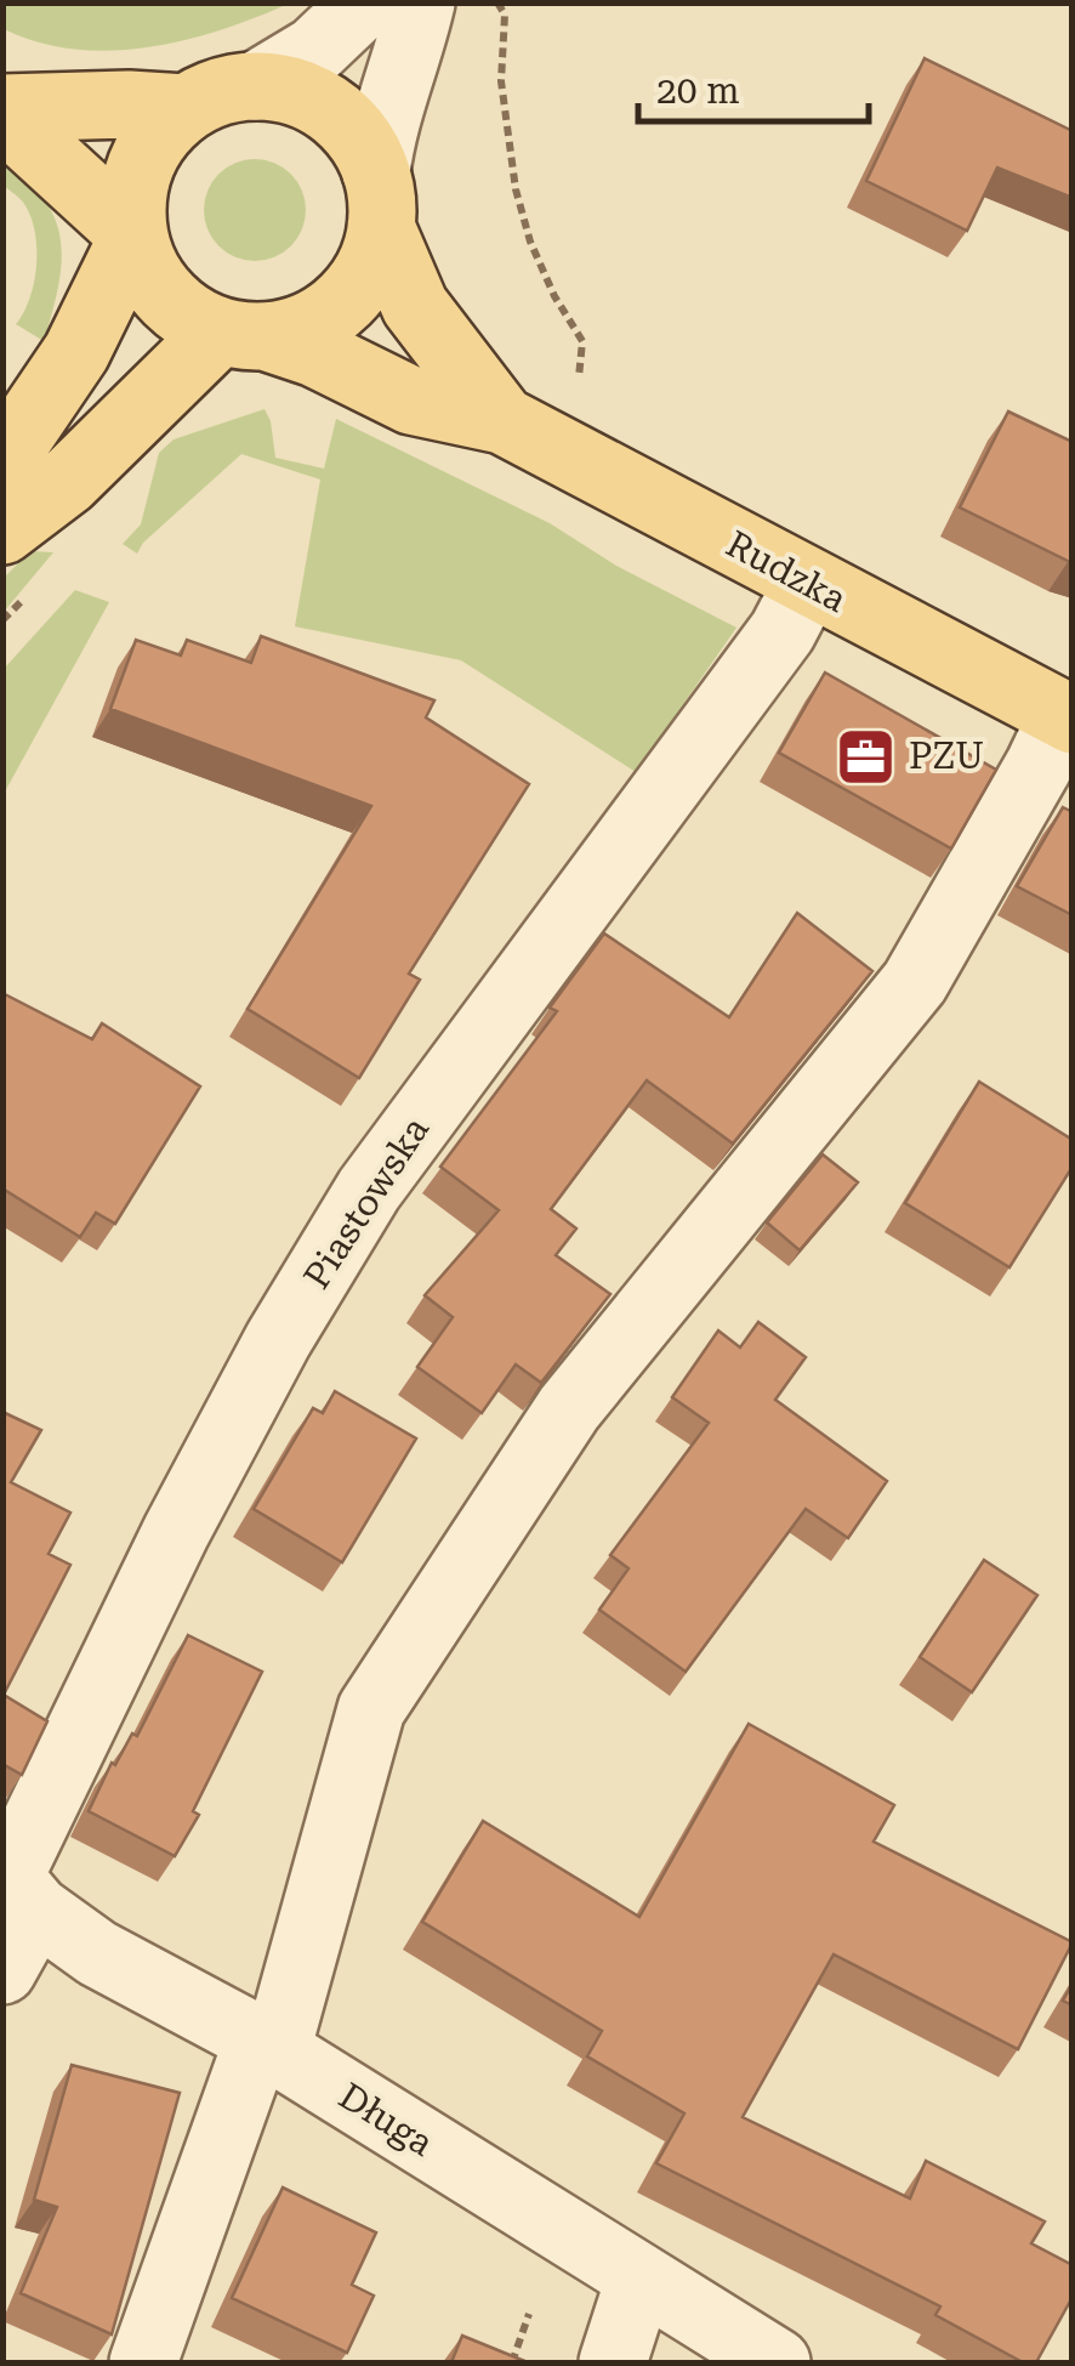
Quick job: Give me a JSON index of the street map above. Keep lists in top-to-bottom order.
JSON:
{
  "streets": {
    "main road": ["Rudzka"],
    "street": ["Piastowska", "Długa"]
  },
  "crossings": [
    ["Rudzka", "Piastowska"],
    ["Piastowska", "Długa"]
  ],
  "places": {
    "office": ["PZU"]
  },
  "scale_bar": "20 m"
}
